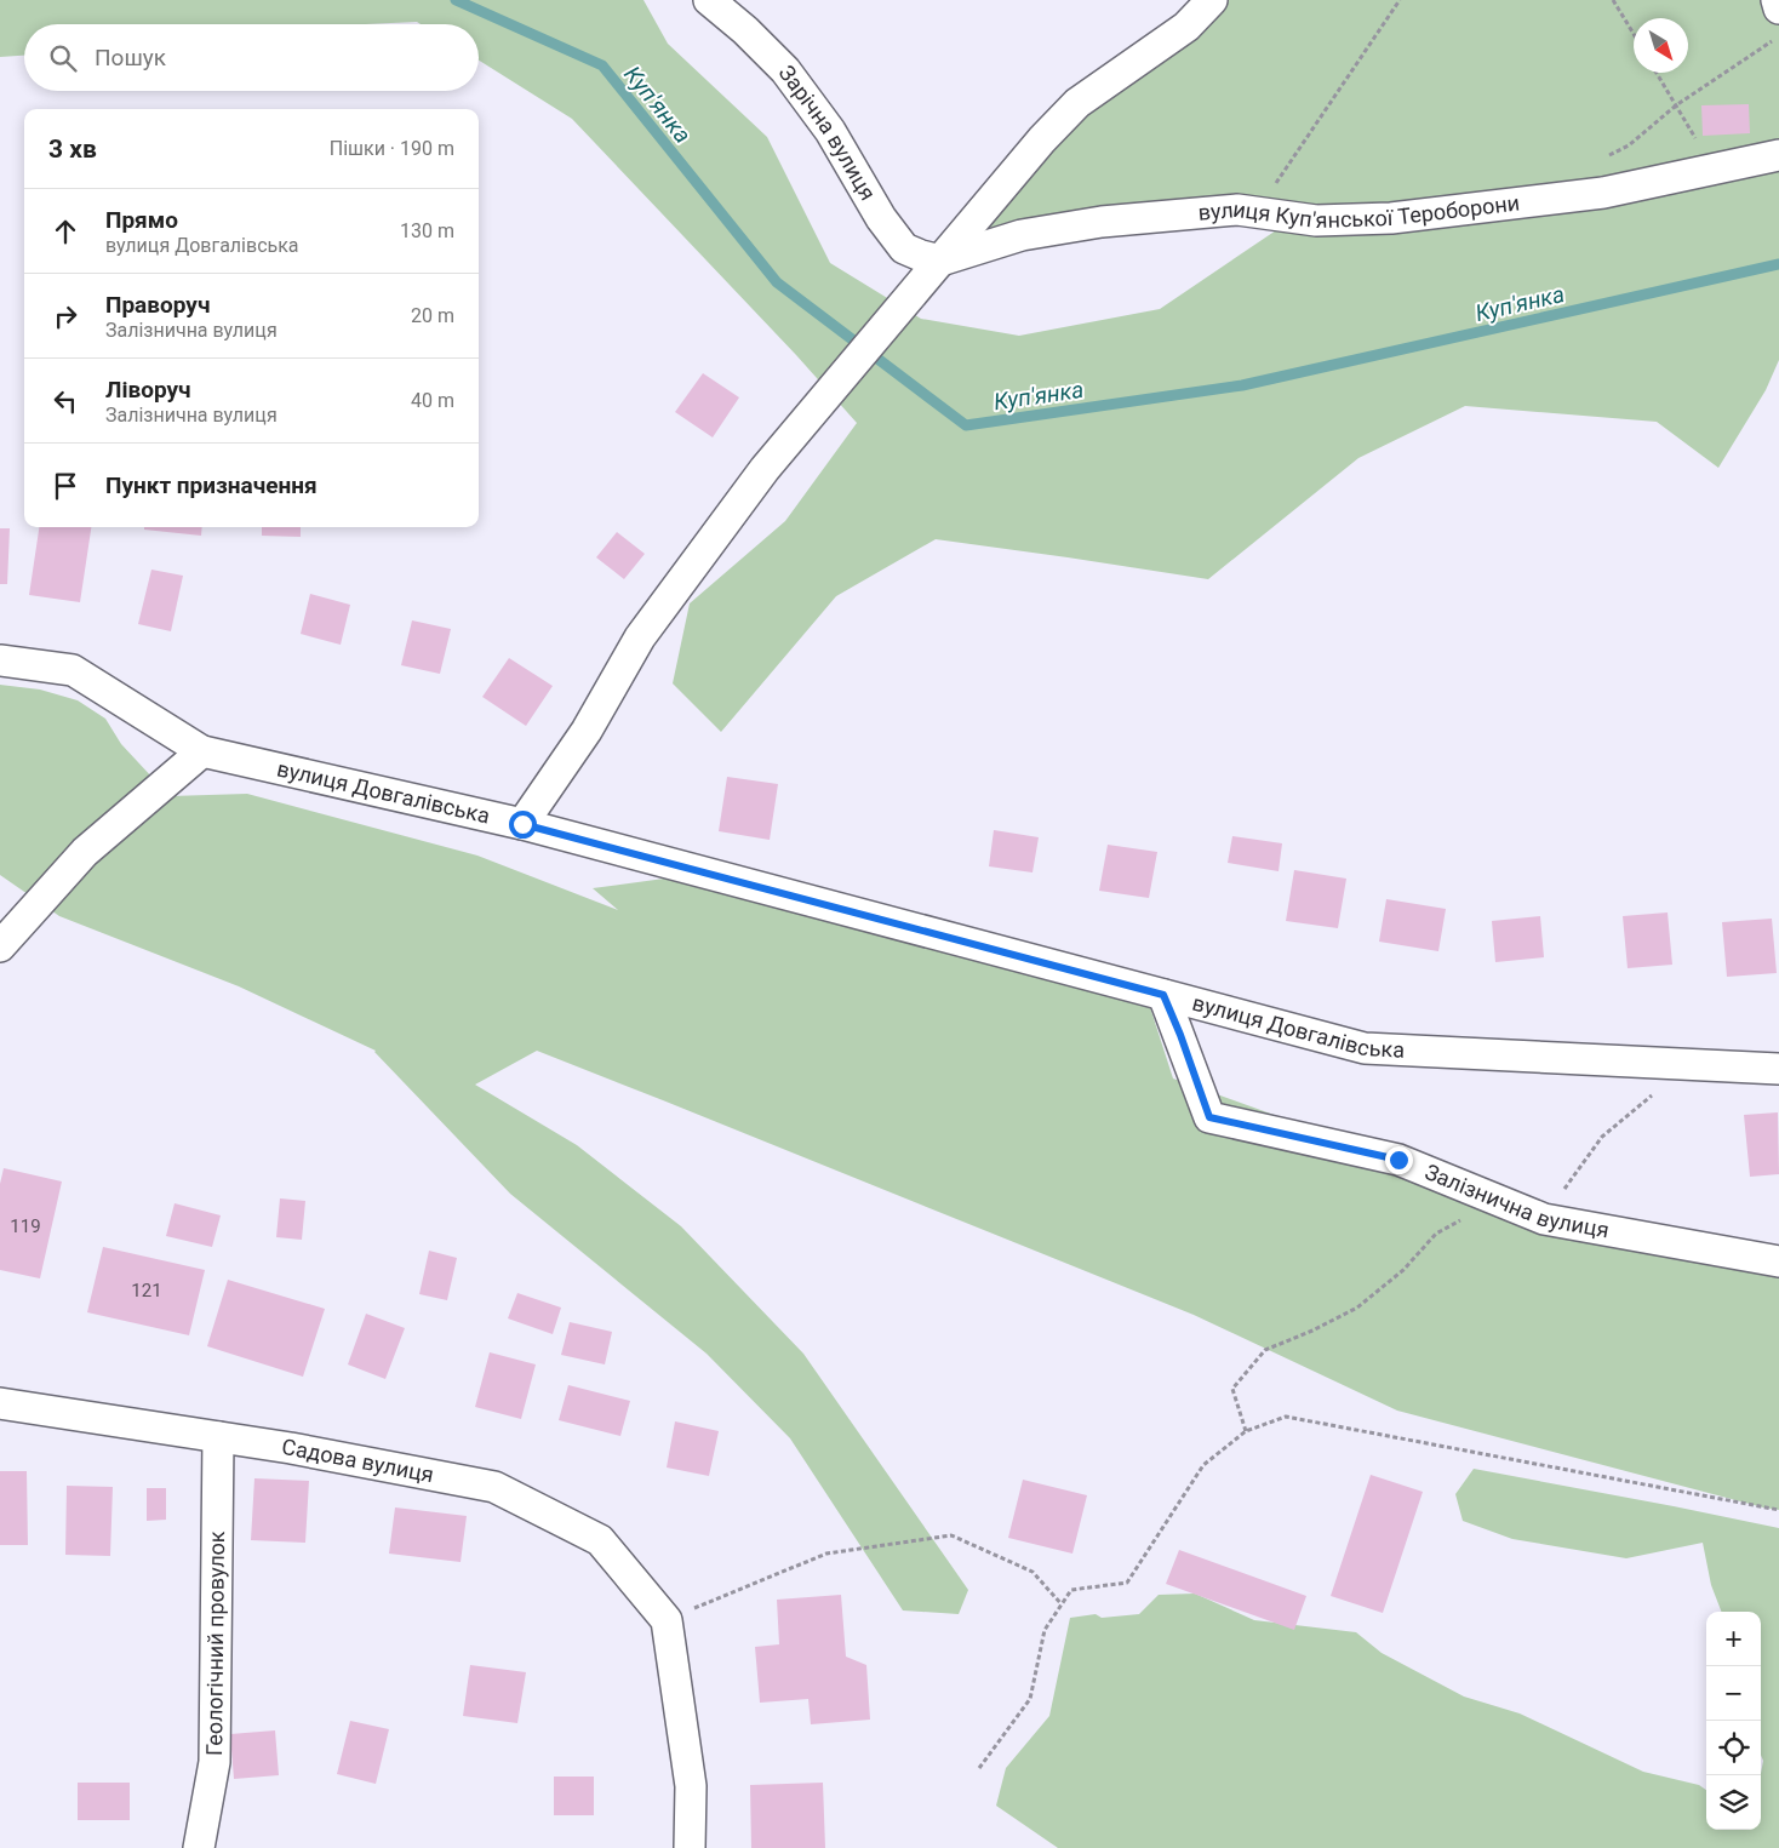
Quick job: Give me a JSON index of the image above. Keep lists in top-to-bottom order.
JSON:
{
  "streets": {
    "street": [
      "Зарічна вулиця",
      "вулиця Куп'янської Тероборони",
      "вулиця Довгалівська",
      "Залізнична вулиця",
      "Садова вулиця",
      "Геологічний провулок"
    ]
  },
  "crossings": [
    ["Зарічна вулиця", "вулиця Куп'янської Тероборони"],
    ["вулиця Довгалівська", "Залізнична вулиця"],
    ["Садова вулиця", "Геологічний провулок"]
  ],
  "water": ["Куп'янка"],
  "house_numbers": ["119", "121"],
  "north": "bottom right",
  "page": {
    "search": "Пошук",
    "heading": ["3 хв", "Пішки · 190 m"],
    "list": [
      ["Прямо", "вулиця Довгалівська", "130 m"],
      ["Праворуч", "Залізнична вулиця", "20 m"],
      ["Ліворуч", "Залізнична вулиця", "40 m"],
      "Пункт призначення"
    ],
    "map_buttons": ["+", "−"]
  }
}
